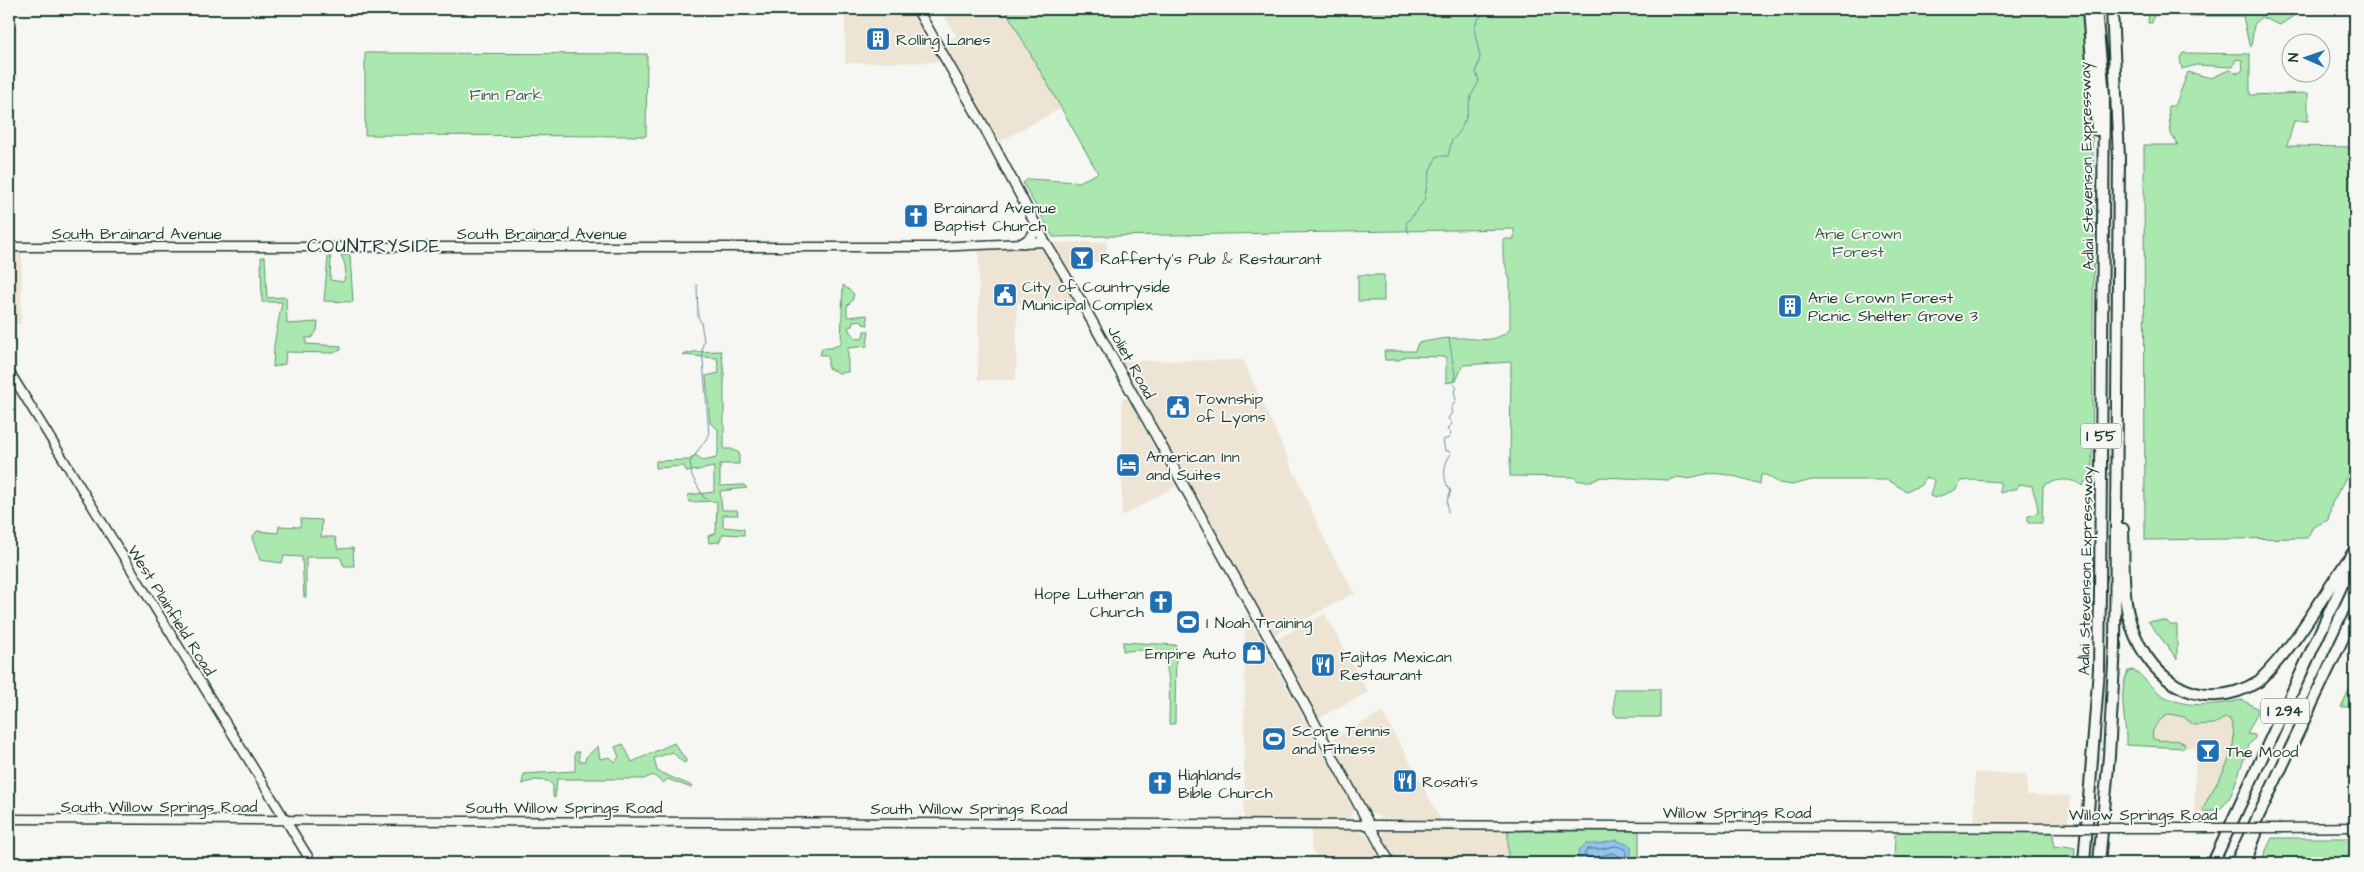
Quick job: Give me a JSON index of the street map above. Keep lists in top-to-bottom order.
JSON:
{
  "streets": {
    "highway": ["Adlai Stevenson Expressway", "I 55", "I 294"],
    "main road": ["Joliet Road"],
    "street": [
      "South Brainard Avenue",
      "West Plainfield Road",
      "South Willow Springs Road",
      "Willow Springs Road"
    ]
  },
  "crossings": [
    ["South Brainard Avenue", "Joliet Road"],
    ["Joliet Road", "Willow Springs Road"],
    ["West Plainfield Road", "South Willow Springs Road"],
    ["South Willow Springs Road", "Willow Springs Road"]
  ],
  "districts": ["COUNTRYSIDE"],
  "parks": ["Finn Park", "Arie Crown Forest"],
  "places": {
    "building": ["Rolling Lanes", "Arie Crown Forest Picnic Shelter Grove 3"],
    "church": ["Brainard Avenue Baptist Church", "Hope Lutheran Church", "Highlands Bible Church"],
    "bar": ["Rafferty's Pub & Restaurant", "The Mood"],
    "public building": ["City of Countryside Municipal Complex", "Township of Lyons"],
    "hotel": ["American Inn and Suites"],
    "sports": ["I Noah Training", "Score Tennis and Fitness"],
    "shop": ["Empire Auto"],
    "restaurant": ["Fajitas Mexican Restaurant", "Rosati's"]
  },
  "north": "left"
}
